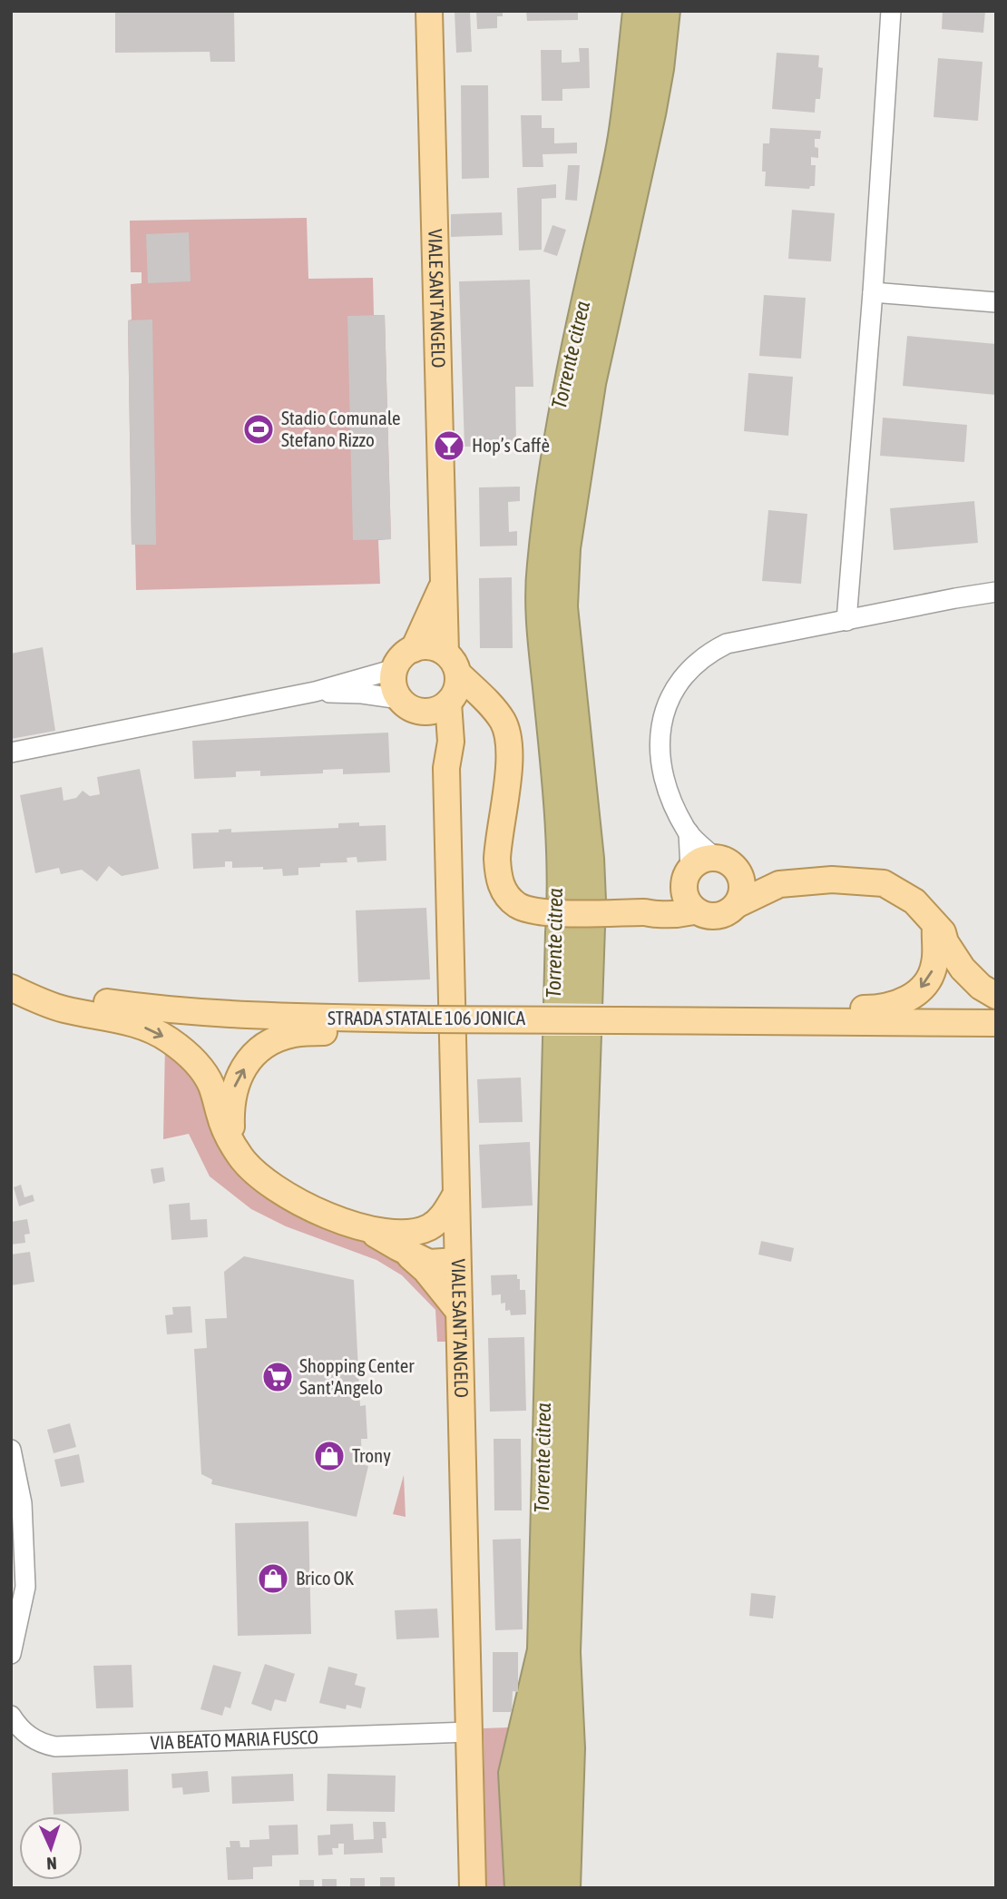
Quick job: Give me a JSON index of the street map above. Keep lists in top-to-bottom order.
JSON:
{
  "streets": {
    "main road": ["VIALE SANT'ANGELO", "STRADA STATALE 106 JONICA"],
    "street": ["VIA BEATO MARIA FUSCO"]
  },
  "crossings": [
    ["VIALE SANT'ANGELO", "VIA BEATO MARIA FUSCO"]
  ],
  "water": ["Torrente citrea"],
  "places": {
    "sports": ["Stadio Comunale Stefano Rizzo"],
    "bar": ["Hop’s Caffè"],
    "supermarket": ["Shopping Center Sant'Angelo"],
    "shop": ["Trony", "Brico OK"]
  },
  "north": "bottom"
}
